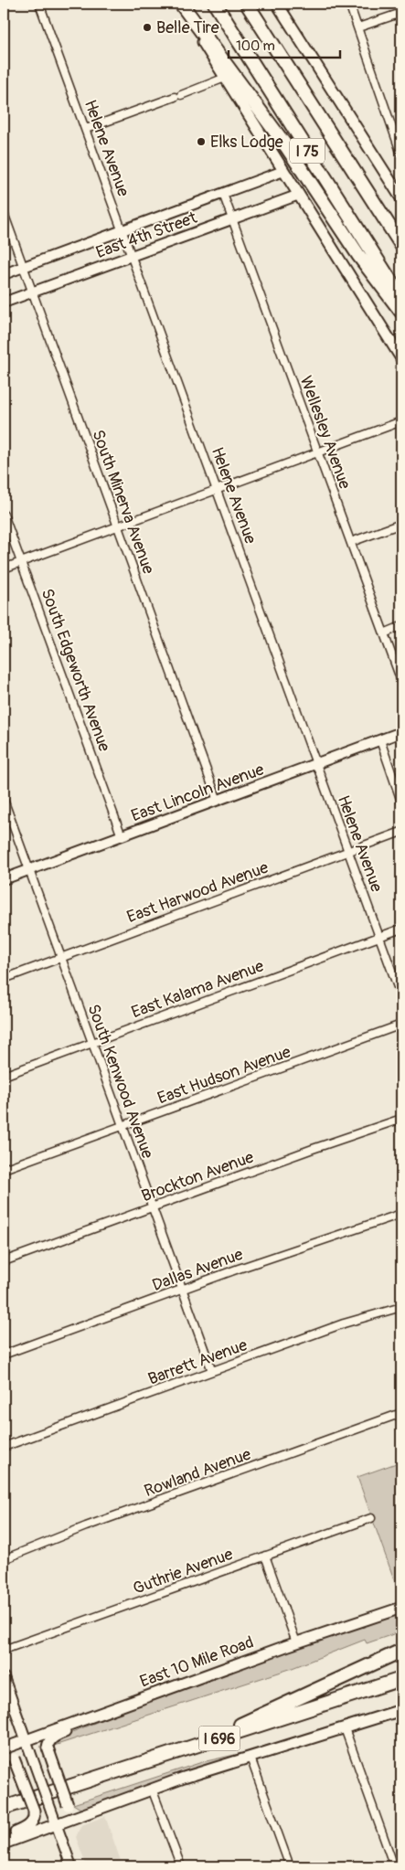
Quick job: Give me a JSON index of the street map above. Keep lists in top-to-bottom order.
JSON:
{
  "streets": {
    "highway": ["I 75", "I 696"],
    "main road": ["East 10 Mile Road"],
    "street": [
      "Helene Avenue",
      "East 4th Street",
      "Wellesley Avenue",
      "South Minerva Avenue",
      "South Edgeworth Avenue",
      "East Lincoln Avenue",
      "East Harwood Avenue",
      "East Kalama Avenue",
      "East Hudson Avenue",
      "South Kenwood Avenue",
      "Brockton Avenue",
      "Dallas Avenue",
      "Barrett Avenue",
      "Rowland Avenue",
      "Guthrie Avenue"
    ]
  },
  "crossings": [
    ["Helene Avenue", "East 4th Street"],
    ["Helene Avenue", "East Lincoln Avenue"],
    ["Helene Avenue", "East Harwood Avenue"],
    ["Helene Avenue", "East Kalama Avenue"],
    ["East 4th Street", "Wellesley Avenue"],
    ["East 4th Street", "South Minerva Avenue"],
    ["South Minerva Avenue", "East Lincoln Avenue"],
    ["South Edgeworth Avenue", "East Lincoln Avenue"],
    ["East Lincoln Avenue", "South Kenwood Avenue"],
    ["East Harwood Avenue", "South Kenwood Avenue"],
    ["East Kalama Avenue", "South Kenwood Avenue"],
    ["East Hudson Avenue", "South Kenwood Avenue"],
    ["South Kenwood Avenue", "Brockton Avenue"],
    ["South Kenwood Avenue", "Dallas Avenue"],
    ["South Kenwood Avenue", "Barrett Avenue"]
  ],
  "places": ["Belle Tire", "Elks Lodge"],
  "scale_bar": "100 m"
}
